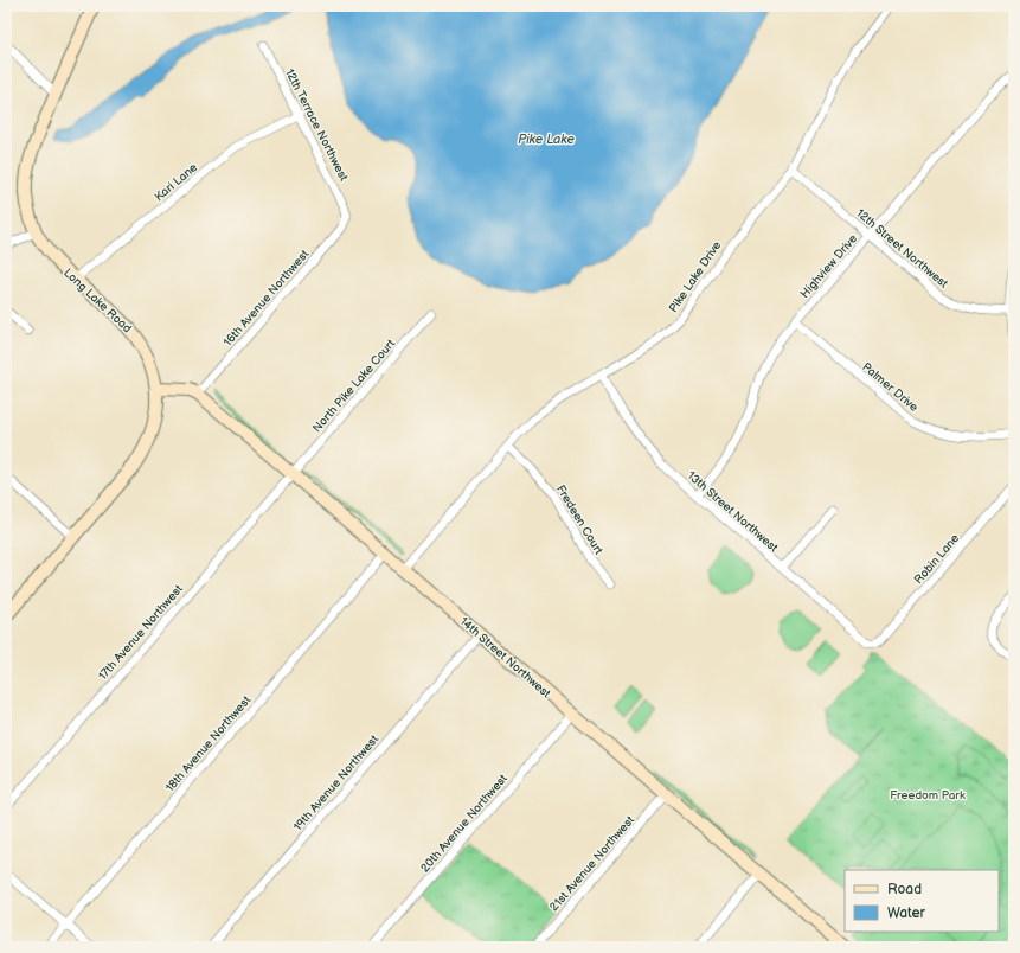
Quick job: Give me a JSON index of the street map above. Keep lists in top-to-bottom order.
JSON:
{
  "streets": {
    "street": [
      "12th Terrace Northwest",
      "Kari Lane",
      "12th Street Northwest",
      "Highview Drive",
      "Pike Lake Drive",
      "16th Avenue Northwest",
      "Long Lake Road",
      "North Pike Lake Court",
      "Palmer Drive",
      "13th Street Northwest",
      "Fredeen Court",
      "Robin Lane",
      "17th Avenue Northwest",
      "14th Street Northwest",
      "18th Avenue Northwest",
      "19th Avenue Northwest",
      "20th Avenue Northwest",
      "21st Avenue Northwest"
    ]
  },
  "crossings": [
    ["12th Terrace Northwest", "Kari Lane"],
    ["12th Terrace Northwest", "16th Avenue Northwest"],
    ["Kari Lane", "Long Lake Road"],
    ["12th Street Northwest", "Highview Drive"],
    ["12th Street Northwest", "Pike Lake Drive"],
    ["Highview Drive", "Palmer Drive"],
    ["Highview Drive", "13th Street Northwest"],
    ["Pike Lake Drive", "13th Street Northwest"],
    ["Pike Lake Drive", "Fredeen Court"],
    ["Pike Lake Drive", "14th Street Northwest"],
    ["16th Avenue Northwest", "14th Street Northwest"],
    ["Long Lake Road", "14th Street Northwest"],
    ["North Pike Lake Court", "17th Avenue Northwest"],
    ["North Pike Lake Court", "14th Street Northwest"],
    ["13th Street Northwest", "Robin Lane"],
    ["17th Avenue Northwest", "14th Street Northwest"],
    ["14th Street Northwest", "18th Avenue Northwest"],
    ["14th Street Northwest", "19th Avenue Northwest"],
    ["14th Street Northwest", "20th Avenue Northwest"],
    ["14th Street Northwest", "21st Avenue Northwest"]
  ],
  "water": ["Pike Lake"],
  "parks": ["Freedom Park"],
  "legend": ["Road", "Water"]
}
